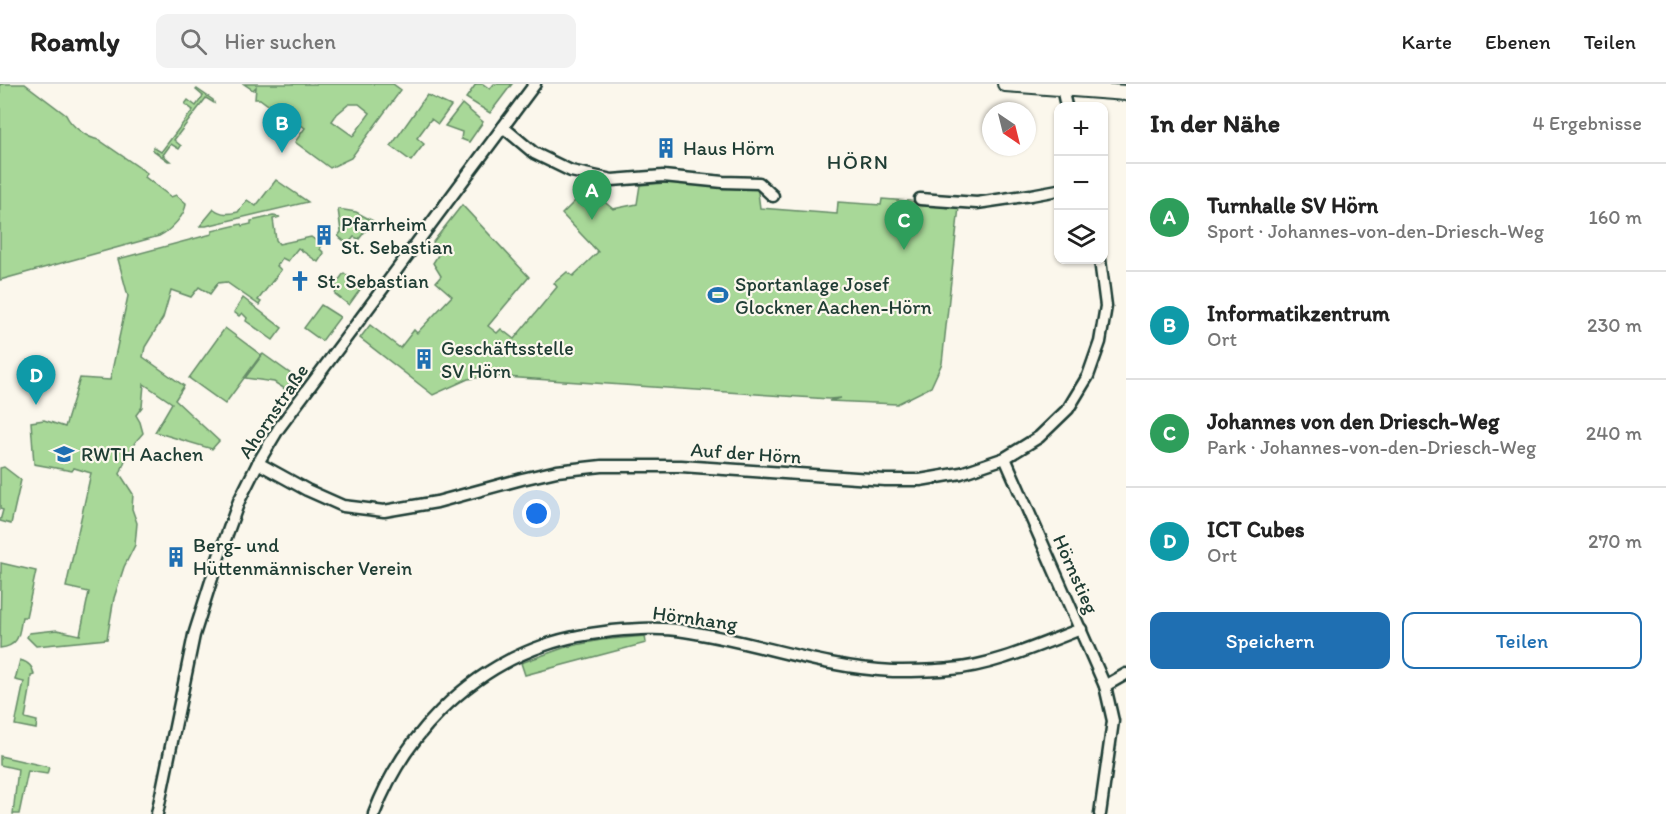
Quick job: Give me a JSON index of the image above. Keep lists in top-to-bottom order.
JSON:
{
  "streets": {
    "street": [
      "Ahornstraße",
      "Auf der Hörn",
      "Hörnstieg",
      "Hörnhang"
    ]
  },
  "crossings": [
    ["Ahornstraße", "Auf der Hörn"],
    ["Auf der Hörn", "Hörnstieg"],
    ["Hörnstieg", "Hörnhang"]
  ],
  "districts": ["HÖRN"],
  "places": {
    "building": [
      "Haus Hörn",
      "Pfarrheim St. Sebastian",
      "Geschäftsstelle SV Hörn",
      "Berg- und Hüttenmännischer Verein"
    ],
    "church": ["St. Sebastian"],
    "sports": ["Sportanlage Josef Glockner Aachen-Hörn"],
    "school or university": ["RWTH Aachen"]
  },
  "north": "bottom right",
  "page": {
    "header": "Roamly",
    "search": "Hier suchen",
    "nav": ["Karte", "Ebenen", "Teilen"],
    "heading": ["In der Nähe", "4 Ergebnisse"],
    "map_buttons": ["+", "−"],
    "pins": [
      "B",
      "A",
      "C",
      "D"
    ],
    "list": [
      {
        "mark": "A",
        "name": "Turnhalle SV Hörn",
        "note": "Sport · Johannes-von-den-Driesch-Weg",
        "value": "160 m"
      },
      {
        "mark": "B",
        "name": "Informatikzentrum",
        "note": "Ort",
        "value": "230 m"
      },
      {
        "mark": "C",
        "name": "Johannes von den Driesch-Weg",
        "note": "Park · Johannes-von-den-Driesch-Weg",
        "value": "240 m"
      },
      {
        "mark": "D",
        "name": "ICT Cubes",
        "note": "Ort",
        "value": "270 m"
      }
    ],
    "buttons": ["Speichern", "Teilen"]
  }
}
